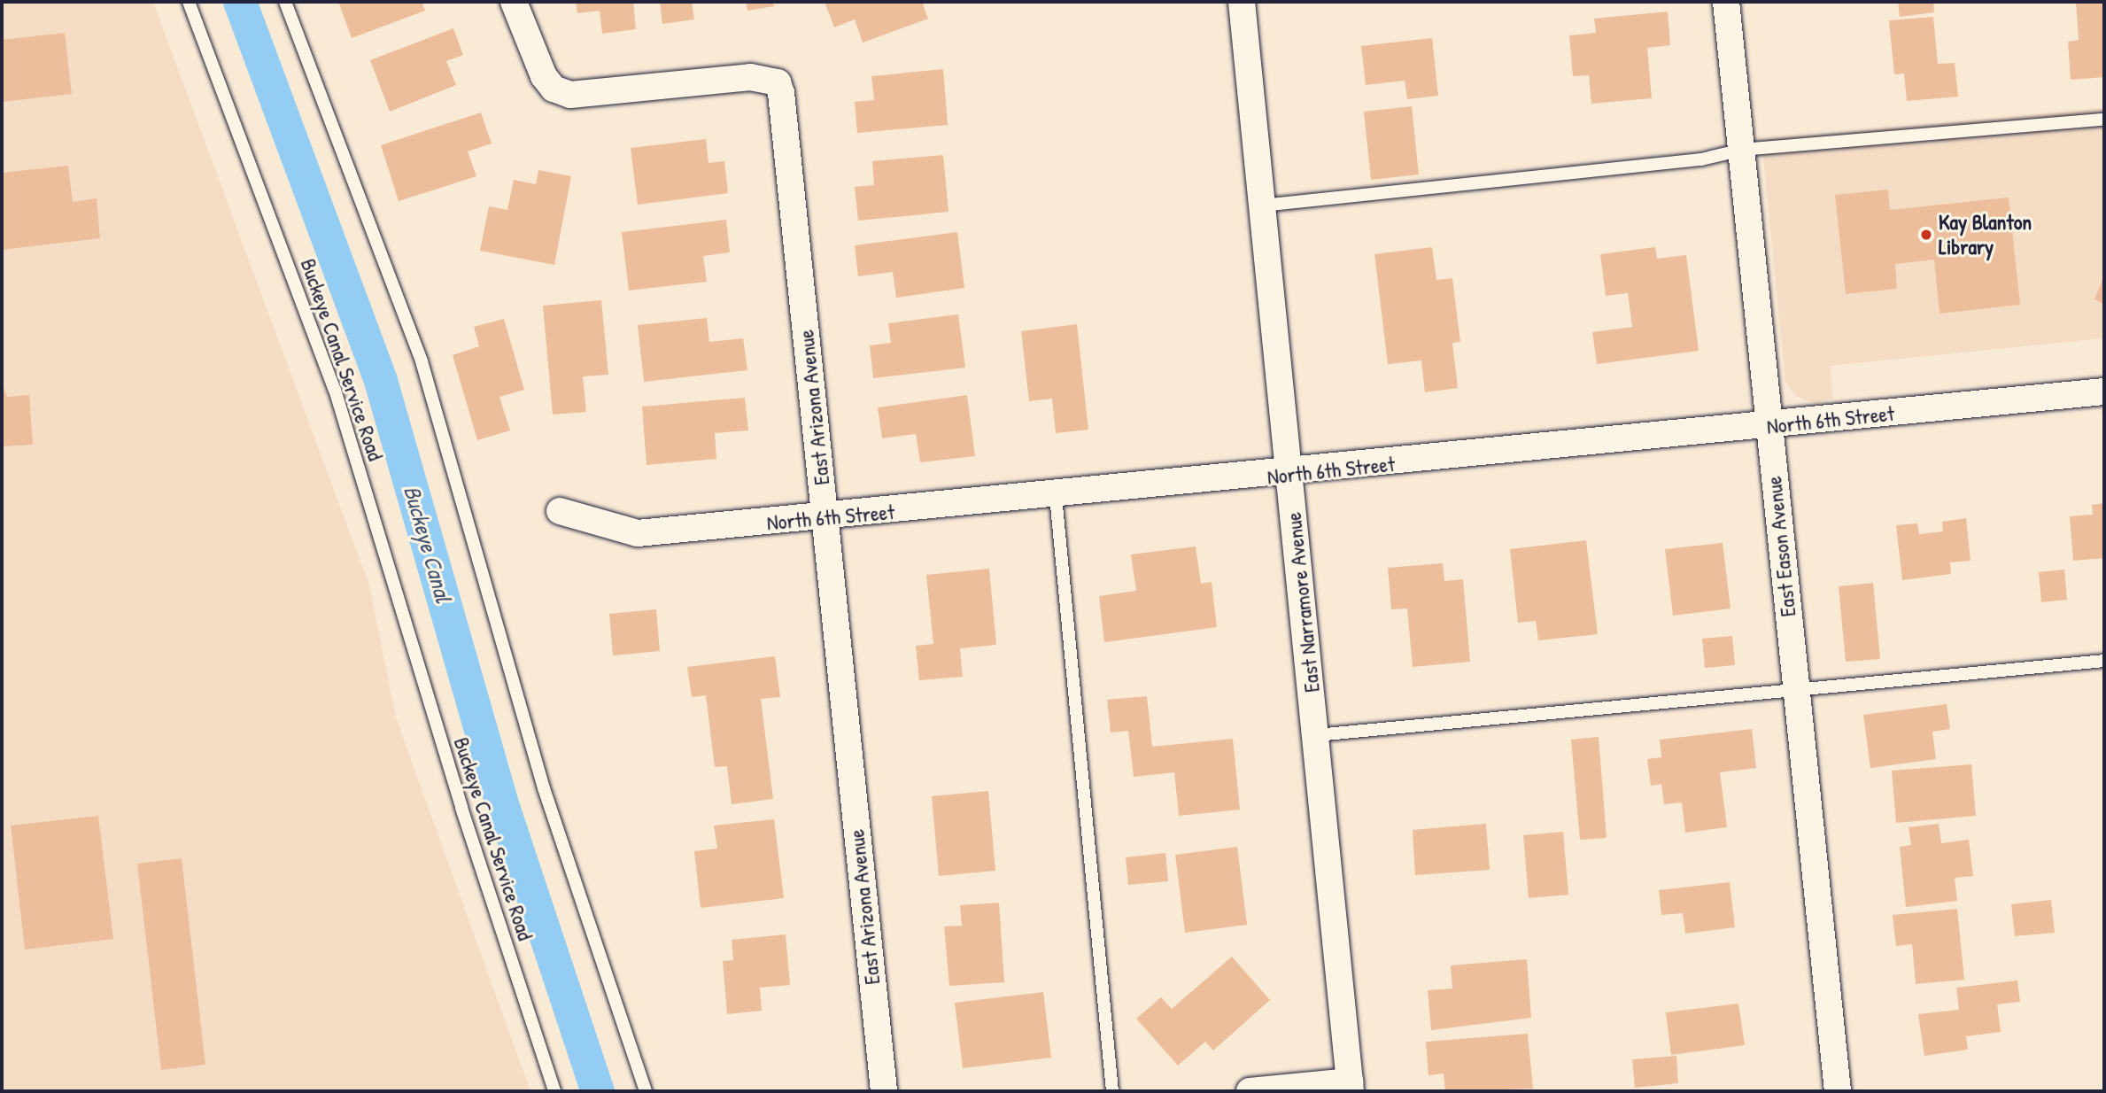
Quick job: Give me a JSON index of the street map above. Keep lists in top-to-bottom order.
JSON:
{
  "streets": {
    "street": [
      "East Arizona Avenue",
      "North 6th Street",
      "East Eason Avenue",
      "East Narramore Avenue"
    ],
    "lane": ["Buckeye Canal Service Road"]
  },
  "crossings": [
    ["East Arizona Avenue", "North 6th Street"],
    ["North 6th Street", "East Eason Avenue"],
    ["North 6th Street", "East Narramore Avenue"]
  ],
  "water": ["Buckeye Canal"],
  "places": ["Kay Blanton Library"]
}
